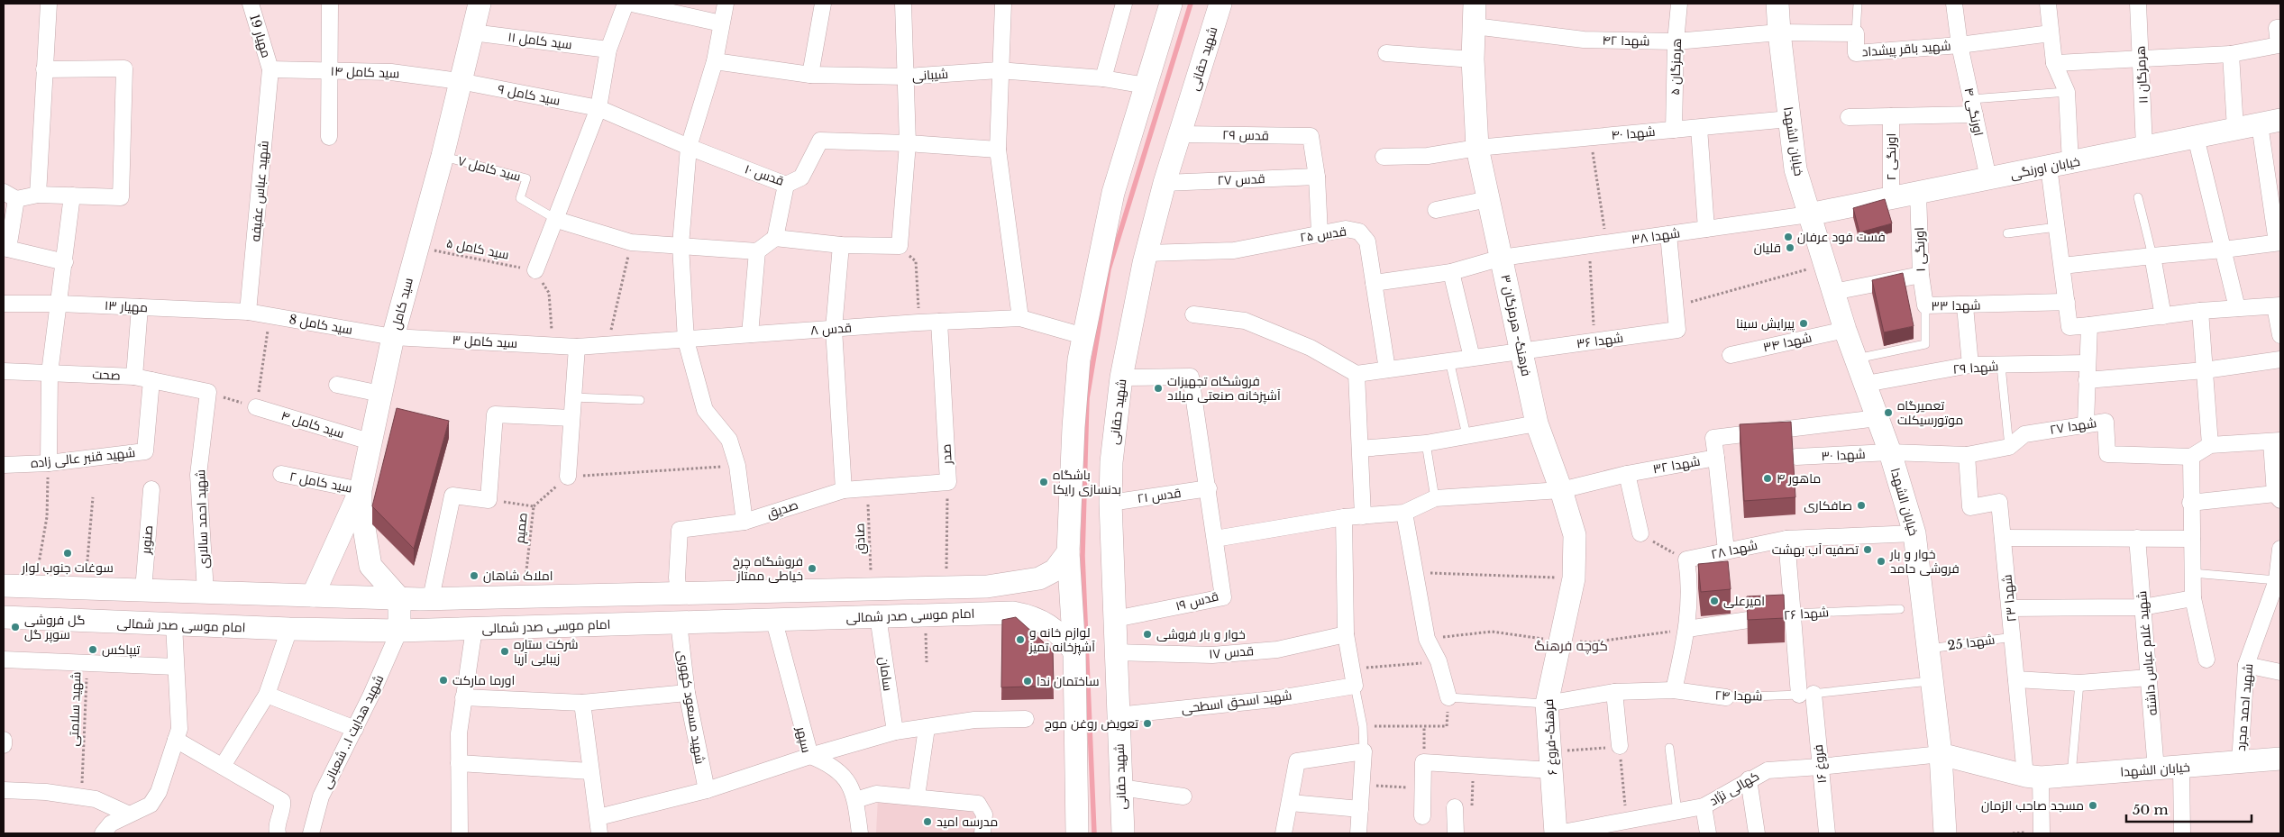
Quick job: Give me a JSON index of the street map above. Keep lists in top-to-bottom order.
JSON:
{
  "streets": {
    "main road": [
      "شهید حقانی",
      "خیابان الشهدا",
      "خیابان اورنگی",
      "سید کامل",
      "فرهنگ- هرمزگان ۳",
      "امام موسی صدر شمالی",
      "فرهنگ-فروغ ۶"
    ],
    "street": [
      "مهیار 19",
      "سید کامل ۱۱",
      "شهدا ۴۲",
      "شهید باقر پیشداد",
      "هرمزگان ۵",
      "سید کامل ۱۴",
      "شیبانی",
      "هرمزگان ۱۱",
      "سید کامل ۹",
      "اورنگی ۴",
      "شهدا ۴۰",
      "قدس ۲۹",
      "اورنگی ۲",
      "قدس ۱۰",
      "قدس ۲۷",
      "شهید عباس عفیفه",
      "قدس ۲۵",
      "شهدا ۳۸",
      "اورنگی ۱",
      "شهدا ۳۳",
      "مهیار ۱۳",
      "سید کامل 8",
      "قدس ۸",
      "شهدا ۳۶",
      "سید کامل ۳",
      "شهدا ۳۴",
      "شهدا ۲۹",
      "صحت",
      "سید کامل ۴",
      "شهدا ۲۷",
      "صدر",
      "شهدا ۳۰",
      "شهید قنبر عالی زاده",
      "شهدا ۳۲",
      "سید کامل ۲",
      "قدس ۲۱",
      "صدیق",
      "شهید احمد سالاری",
      "صنوبر",
      "شهدا ۲۸",
      "شهدا ۲۳",
      "قدس ۱۹",
      "شهدا ۲۶",
      "قدس ۱۷",
      "شهید غلام عباس داشته",
      "سامان",
      "شهدا ۲۴",
      "شهید اسحق اسطحی",
      "شهید مسعود کهوری",
      "شهید احمد مجرد",
      "شهید هدایت ا.. شعبانی",
      "سپهر",
      "فروغ ۱۶",
      "کهالی نژاد"
    ],
    "lane": ["سید کامل ۷", "شهدا 25"],
    "path": [
      "سید کامل ۵",
      "صمیم",
      "صادق",
      "شهید سلامتی"
    ]
  },
  "crossings": [
    ["مهیار 19", "سید کامل ۱۴"],
    ["مهیار 19", "شهید عباس عفیفه"],
    ["سید کامل ۱۱", "سید کامل"],
    ["شهدا ۴۲", "شهید باقر پیشداد"],
    ["شهدا ۴۲", "هرمزگان ۵"],
    ["شهدا ۴۲", "خیابان الشهدا"],
    ["شهدا ۴۲", "فرهنگ- هرمزگان ۳"],
    ["شهید باقر پیشداد", "اورنگی ۴"],
    ["شهید باقر پیشداد", "خیابان الشهدا"],
    ["شهید حقانی", "قدس ۲۹"],
    ["شهید حقانی", "قدس ۲۷"],
    ["شهید حقانی", "قدس ۲۵"],
    ["شهید حقانی", "قدس ۲۱"],
    ["شهید حقانی", "قدس ۱۹"],
    ["شهید حقانی", "قدس ۱۷"],
    ["شهید حقانی", "شهید اسحق اسطحی"],
    ["هرمزگان ۵", "شهدا ۴۰"],
    ["سید کامل ۱۴", "سید کامل ۹"],
    ["سید کامل ۱۴", "شهید عباس عفیفه"],
    ["سید کامل ۱۴", "سید کامل"],
    ["هرمزگان ۱۱", "خیابان اورنگی"],
    ["سید کامل ۹", "قدس ۱۰"],
    ["سید کامل ۹", "سید کامل"],
    ["اورنگی ۴", "خیابان اورنگی"],
    ["شهدا ۴۰", "خیابان الشهدا"],
    ["شهدا ۴۰", "فرهنگ- هرمزگان ۳"],
    ["قدس ۲۹", "قدس ۲۷"],
    ["خیابان الشهدا", "خیابان اورنگی"],
    ["خیابان الشهدا", "شهدا ۳۸"],
    ["خیابان الشهدا", "شهدا ۳۳"],
    ["خیابان الشهدا", "شهدا ۳۴"],
    ["خیابان الشهدا", "شهدا ۲۹"],
    ["خیابان الشهدا", "شهدا ۲۷"],
    ["خیابان الشهدا", "شهدا ۳۰"],
    ["خیابان الشهدا", "شهدا ۳۲"],
    ["خیابان الشهدا", "شهدا ۲۸"],
    ["خیابان الشهدا", "شهدا ۲۳"],
    ["خیابان الشهدا", "شهدا 25"],
    ["خیابان الشهدا", "شهید غلام عباس داشته"],
    ["خیابان الشهدا", "شهدا ۲۴"],
    ["خیابان الشهدا", "شهید احمد مجرد"],
    ["خیابان الشهدا", "کهالی نژاد"],
    ["اورنگی ۲", "خیابان اورنگی"],
    ["خیابان اورنگی", "شهدا ۳۸"],
    ["خیابان اورنگی", "اورنگی ۱"],
    ["سید کامل ۷", "سید کامل"],
    ["شهید عباس عفیفه", "مهیار ۱۳"],
    ["شهید عباس عفیفه", "سید کامل 8"],
    ["قدس ۲۵", "شهدا ۳۸"],
    ["قدس ۲۵", "شهدا ۳۶"],
    ["شهدا ۳۸", "فرهنگ- هرمزگان ۳"],
    ["سید کامل ۵", "سید کامل"],
    ["اورنگی ۱", "شهدا ۳۳"],
    ["سید کامل", "سید کامل 8"],
    ["سید کامل", "سید کامل ۳"],
    ["سید کامل", "سید کامل ۴"],
    ["سید کامل", "سید کامل ۲"],
    ["سید کامل", "امام موسی صدر شمالی"],
    ["مهیار ۱۳", "سید کامل 8"],
    ["سید کامل 8", "سید کامل ۳"],
    ["فرهنگ- هرمزگان ۳", "شهدا ۳۶"],
    ["فرهنگ- هرمزگان ۳", "شهدا ۳۲"],
    ["فرهنگ- هرمزگان ۳", "فرهنگ-فروغ ۶"],
    ["قدس ۸", "سید کامل ۳"],
    ["قدس ۸", "صدر"],
    ["صحت", "شهید قنبر عالی زاده"],
    ["صحت", "شهید احمد سالاری"],
    ["شهدا ۲۷", "شهدا ۳۰"],
    ["شهدا ۲۷", "شهدا ۲۳"],
    ["صدر", "صدیق"],
    ["صدر", "امام موسی صدر شمالی"],
    ["صدیق", "صادق"],
    ["صدیق", "امام موسی صدر شمالی"],
    ["شهید احمد سالاری", "امام موسی صدر شمالی"],
    ["صمیم", "امام موسی صدر شمالی"],
    ["صادق", "امام موسی صدر شمالی"],
    ["صنوبر", "امام موسی صدر شمالی"],
    ["شهدا ۲۸", "فروغ ۱۶"],
    ["شهدا ۲۳", "شهدا 25"],
    ["شهدا ۲۶", "فروغ ۱۶"],
    ["امام موسی صدر شمالی", "سامان"],
    ["امام موسی صدر شمالی", "شهید مسعود کهوری"],
    ["امام موسی صدر شمالی", "شهید هدایت ا.. شعبانی"],
    ["امام موسی صدر شمالی", "سپهر"],
    ["شهدا ۲۴", "فرهنگ-فروغ ۶"],
    ["شهدا ۲۴", "فروغ ۱۶"],
    ["شهید مسعود کهوری", "سپهر"],
    ["فرهنگ-فروغ ۶", "کهالی نژاد"],
    ["فروغ ۱۶", "کهالی نژاد"]
  ],
  "districts": ["کوچه فرهنگ"],
  "places": [
    "فست فود عرفان",
    "قلیان",
    "پیرایش سینا",
    "فروشگاه تجهیزات آشپزخانه صنعتی میلاد",
    "تعمیرگاه موتورسیکلت",
    "ماهور ۴",
    "باشگاه بدنسازی رایکا",
    "صافکاری",
    "تصفیه آب بهشت",
    "سوغات جنوب لوار",
    "خوار و بار فروشی حامد",
    "فروشگاه چرخ خیاطی ممتاز",
    "املاک شاهان",
    "امیرعلی",
    "گل فروشی سوپر گل",
    "خوار و بار فروشی",
    "لوازم خانه و آشپزخانه تمیز",
    "تیپاکس",
    "شرکت ستاره زیبایی آریا",
    "اورما مارکت",
    "ساختمان ندا",
    "تعویض روغن موج",
    "مسجد صاحب الزمان",
    "مدرسه امید"
  ],
  "scale_bar": "50 m"
}
